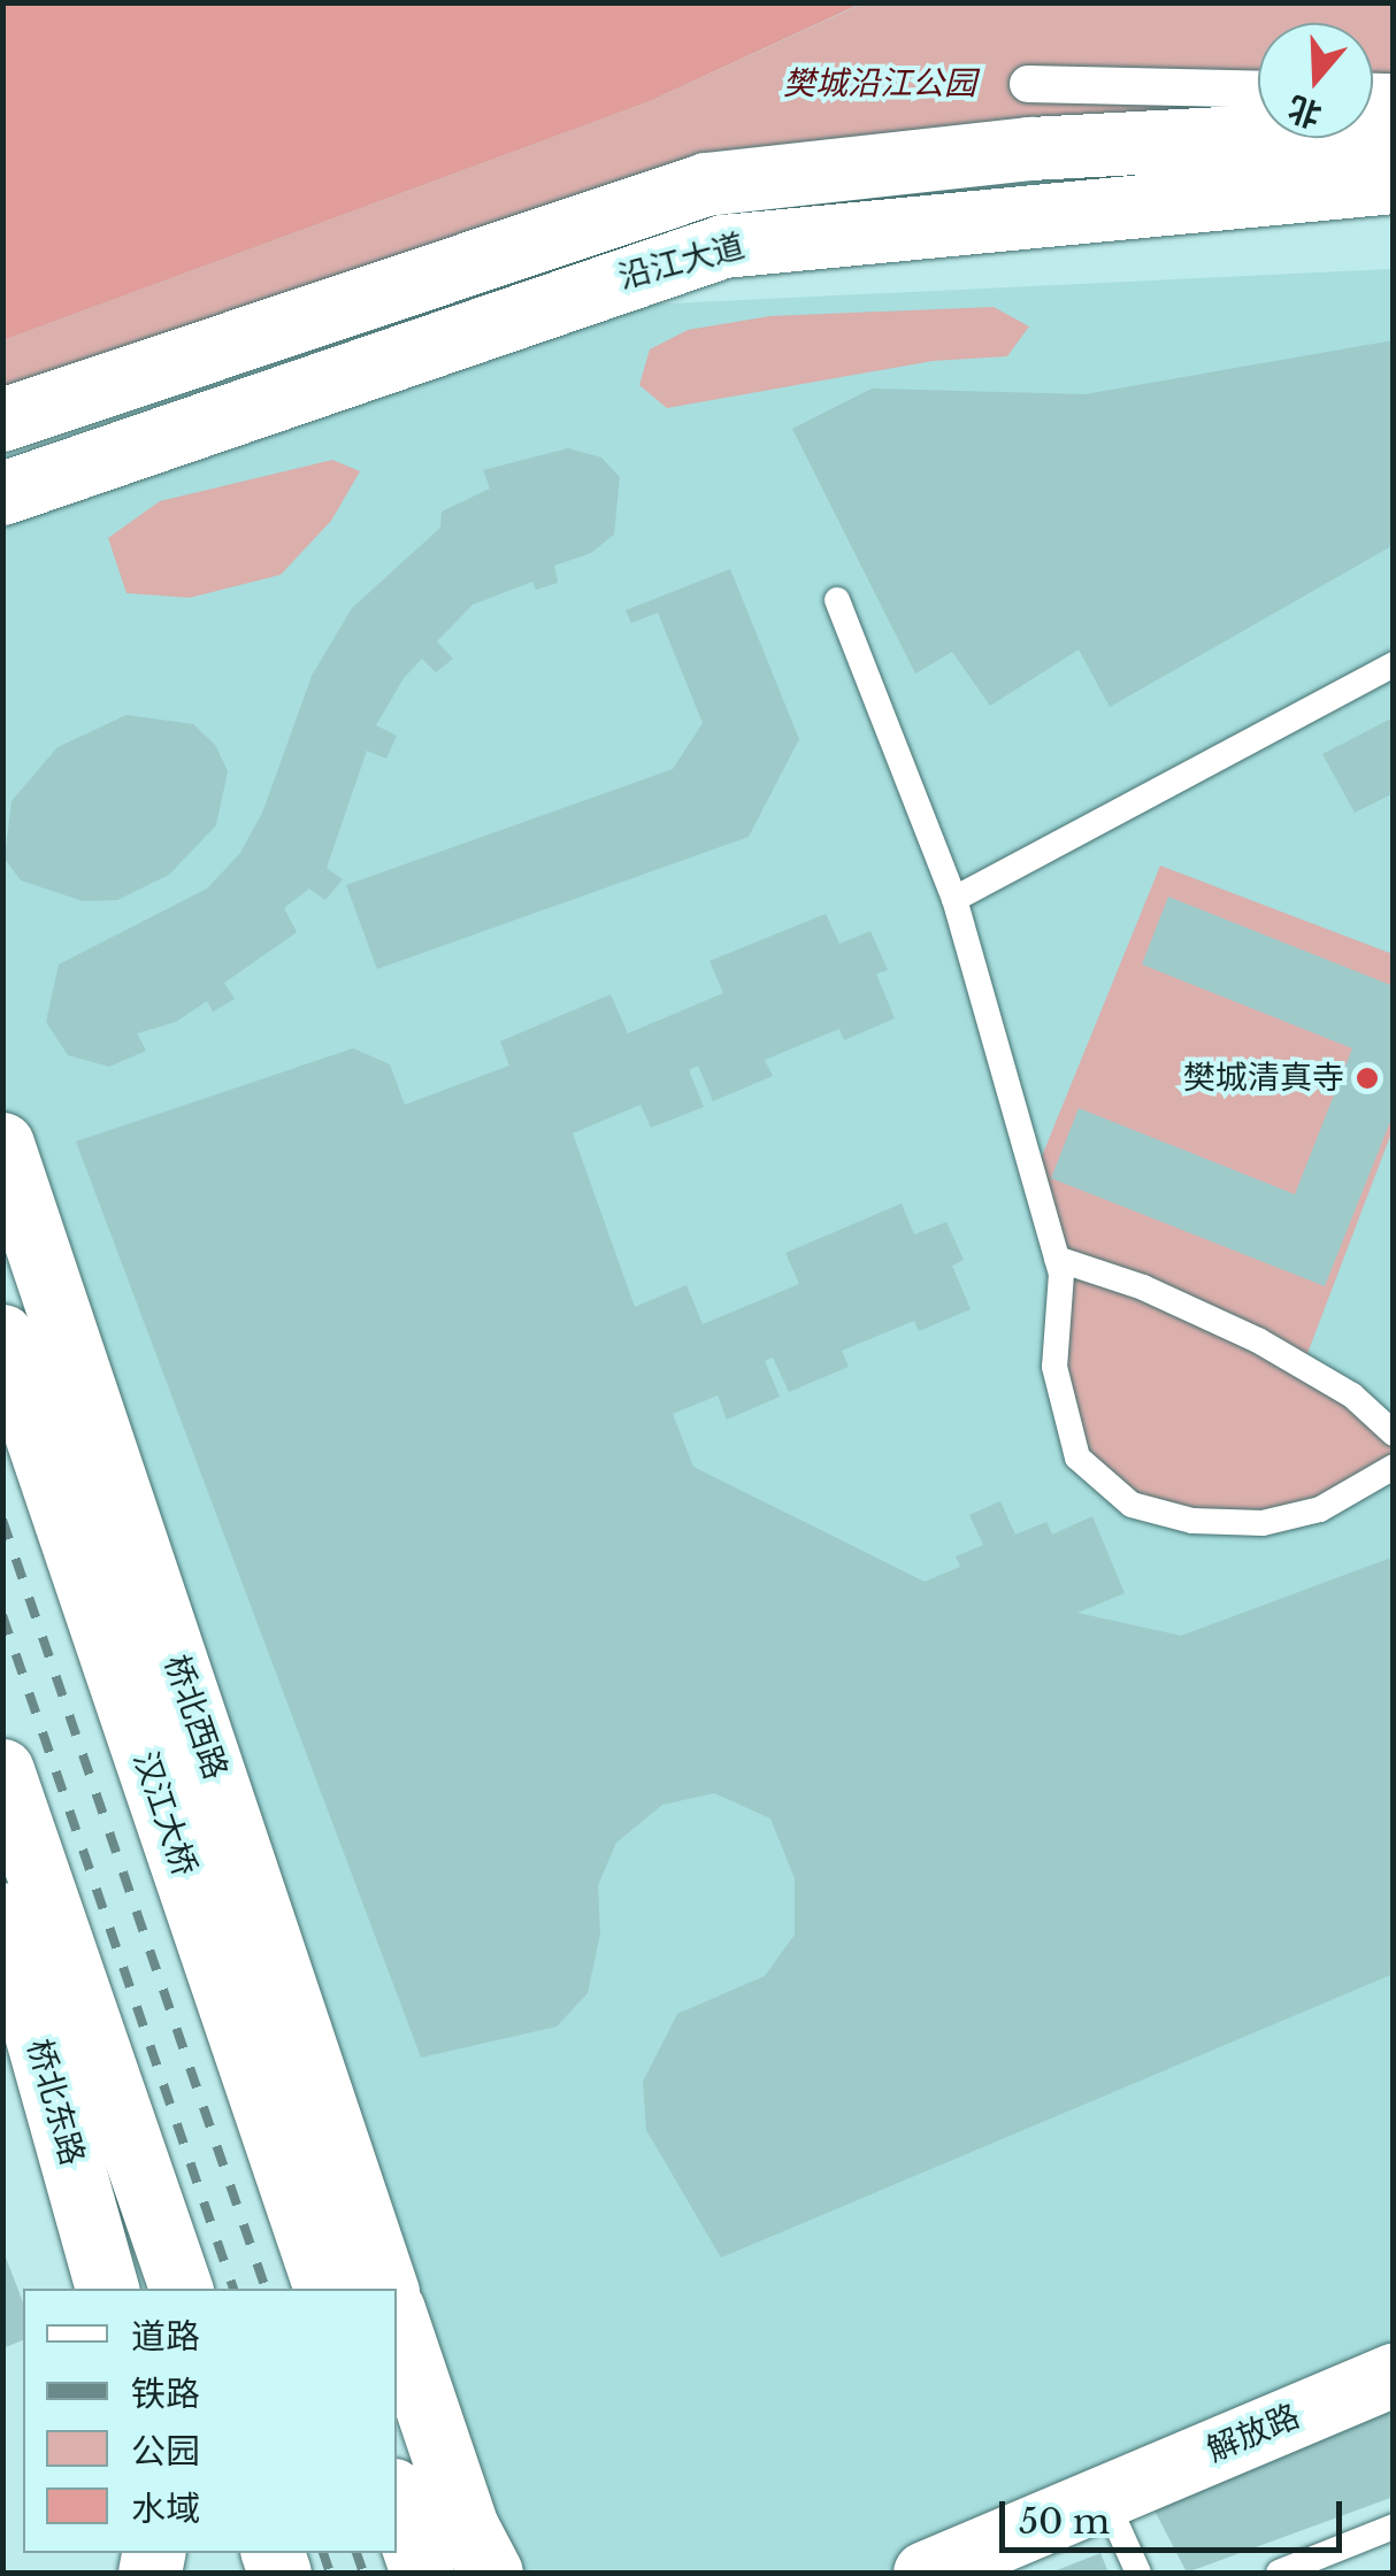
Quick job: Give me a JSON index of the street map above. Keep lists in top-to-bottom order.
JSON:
{
  "streets": {
    "main road": [
      "沿江大道",
      "桥北西路",
      "汉江大桥",
      "桥北东路",
      "解放路"
    ]
  },
  "parks": ["樊城沿江公园"],
  "places": ["樊城清真寺"],
  "legend": [
    "道路",
    "铁路",
    "公园",
    "水域"
  ],
  "scale_bar": "50 m",
  "north": "bottom"
}
